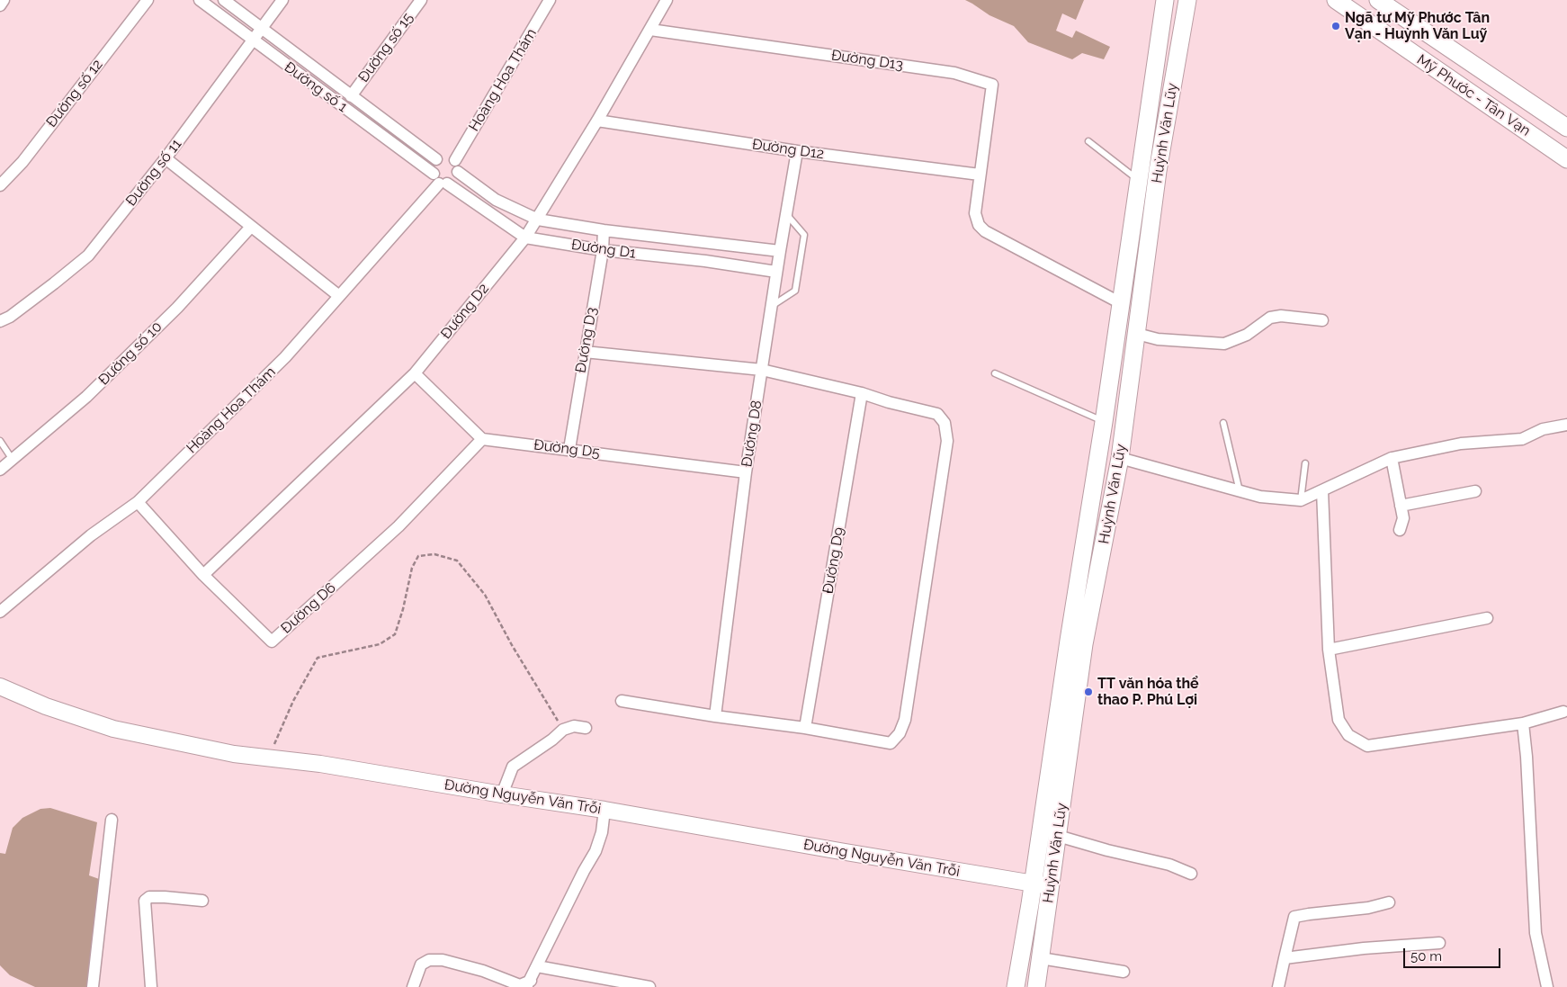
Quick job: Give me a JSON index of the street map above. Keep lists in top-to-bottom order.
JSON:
{
  "streets": {
    "main road": ["Mỹ Phước - Tân Vạn", "Huỳnh Văn Lũy"],
    "street": [
      "Đường số 15",
      "Đường D13",
      "Hoàng Hoa Thám",
      "Đường số 1",
      "Đường số 12",
      "Đường D12",
      "Đường số 11",
      "Đường D1",
      "Đường D2",
      "Đường D3",
      "Đường số 10",
      "Đường D8",
      "Đường D5",
      "Đường D9",
      "Đường D6",
      "Đường Nguyễn Văn Trỗi"
    ]
  },
  "crossings": [
    ["Đường số 15", "Đường số 1"],
    ["Đường D13", "Đường D12"],
    ["Đường D13", "Đường D2"],
    ["Hoàng Hoa Thám", "Đường số 1"],
    ["Hoàng Hoa Thám", "Đường D1"],
    ["Hoàng Hoa Thám", "Đường D6"],
    ["Đường số 1", "Đường số 11"],
    ["Đường số 1", "Đường D1"],
    ["Huỳnh Văn Lũy", "Đường Nguyễn Văn Trỗi"],
    ["Đường D12", "Đường D2"],
    ["Đường D12", "Đường D8"],
    ["Đường D1", "Đường D2"],
    ["Đường D1", "Đường D3"],
    ["Đường D1", "Đường D8"],
    ["Đường D2", "Đường D6"],
    ["Đường D3", "Đường D5"],
    ["Đường D8", "Đường D5"],
    ["Đường D5", "Đường D6"]
  ],
  "places": ["Ngã tư Mỹ Phước Tân Vạn - Huỳnh Văn Luỹ", "TT văn hóa thể thao P. Phú Lợi"],
  "scale_bar": "50 m"
}
